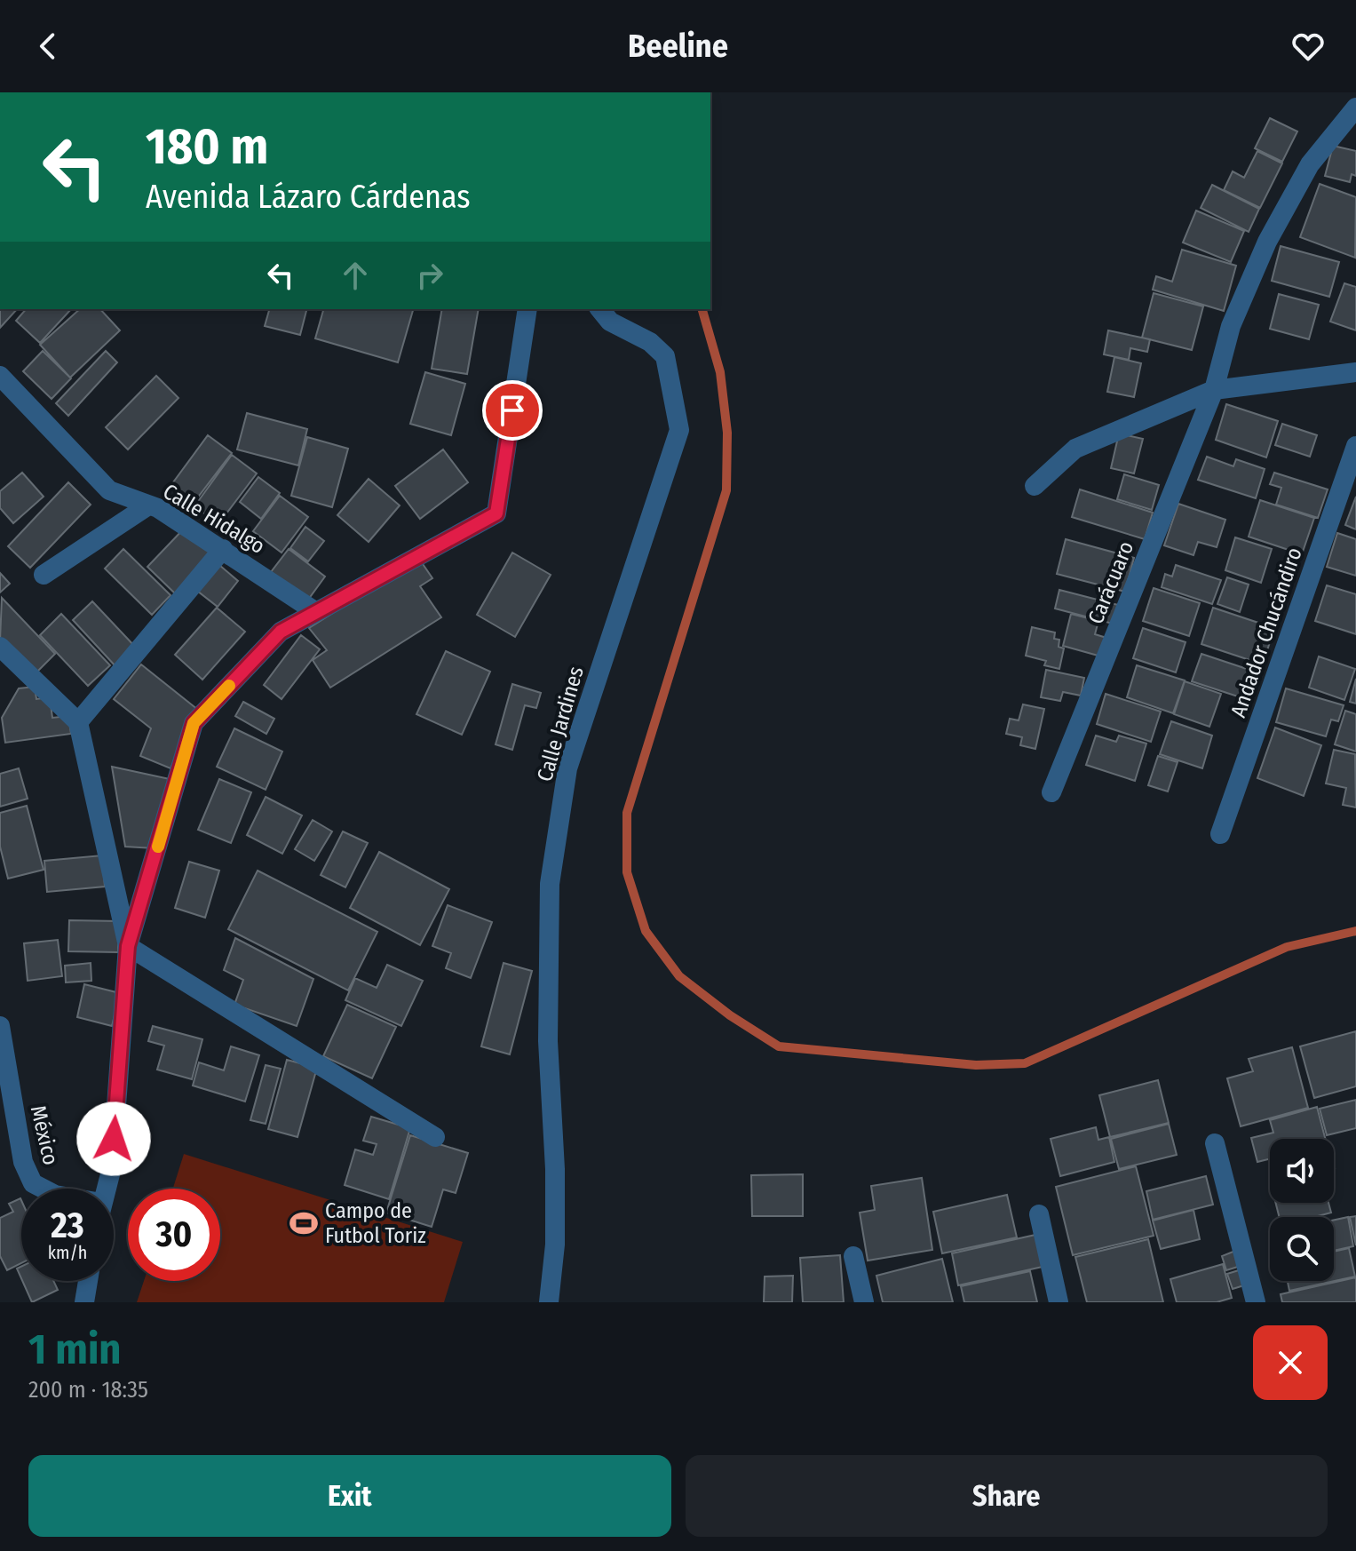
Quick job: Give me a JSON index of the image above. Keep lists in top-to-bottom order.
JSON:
{
  "streets": {
    "street": [
      "Calle Hidalgo",
      "Carácuaro",
      "Andador Chucándiro",
      "Calle Jardines",
      "México"
    ]
  },
  "places": {
    "sports": ["Campo de Futbol Toriz"]
  },
  "page": {
    "header": "Beeline",
    "turn": ["180 m", "Avenida Lázaro Cárdenas"],
    "speed": "23 km/h",
    "limit": "30",
    "heading": ["1 min", "200 m · 18:35"],
    "buttons": ["Exit", "Share"]
  }
}
